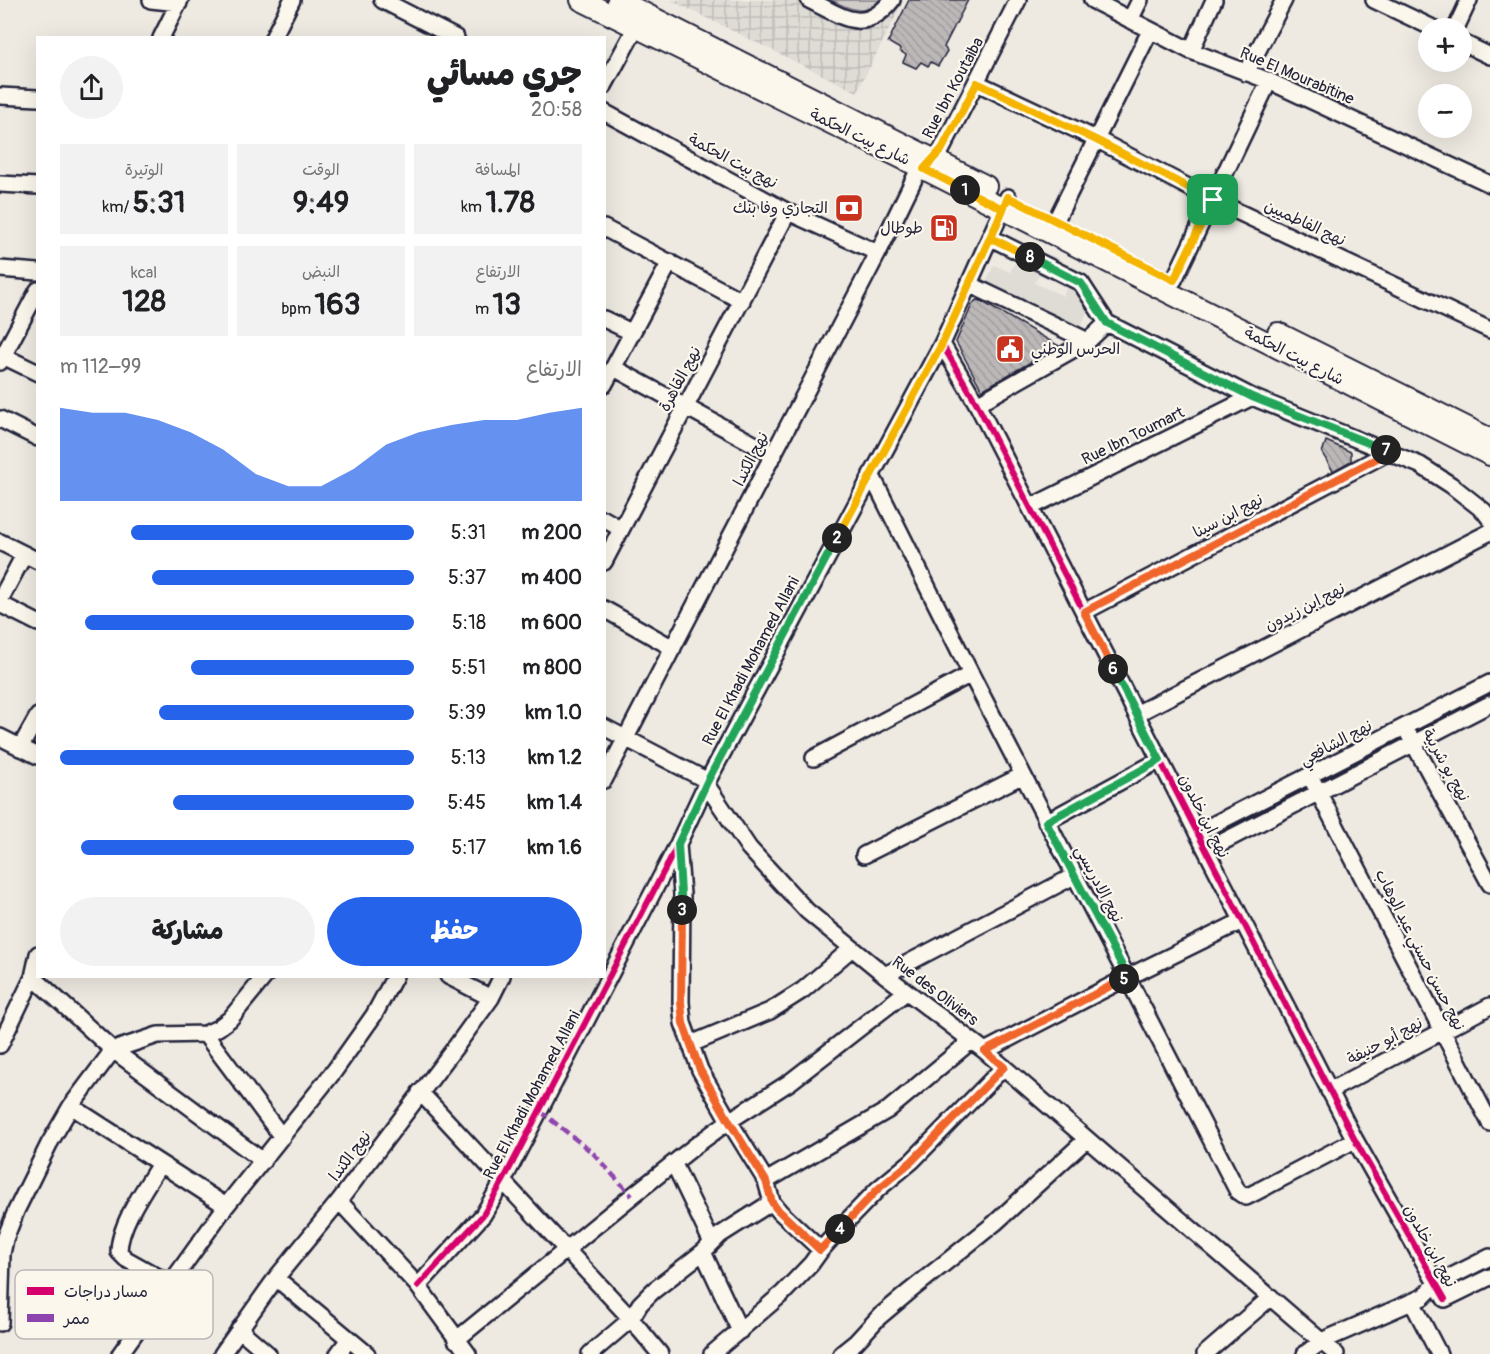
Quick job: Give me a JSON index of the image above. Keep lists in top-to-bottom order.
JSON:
{
  "streets": {
    "main road": ["شارع بيت الحكمة"],
    "street": [
      "Rue El Mourabitine",
      "Rue Ibn Koutaiba",
      "نهج بيت الحكمة",
      "نهج الفاطميين",
      "نهج القاهرة",
      "Rue Ibn Toumart",
      "نهج الكندا",
      "نهج ابن سينا",
      "نهج ابن زيدون",
      "Rue El Khadi Mohamed Allani",
      "نهج الشافعي",
      "نهج بو شربية",
      "نهج ابن خلدون",
      "نهج الادريسي",
      "نهج حسن حسني عبد الوهاب",
      "Rue des Oliviers",
      "نهج أبو حنيفة"
    ]
  },
  "crossings": [
    ["Rue Ibn Koutaiba", "شارع بيت الحكمة"],
    ["Rue Ibn Koutaiba", "نهج الفاطميين"],
    ["Rue Ibn Koutaiba", "نهج الكندا"],
    ["شارع بيت الحكمة", "نهج الكندا"],
    ["شارع بيت الحكمة", "Rue El Khadi Mohamed Allani"],
    ["نهج بيت الحكمة", "نهج القاهرة"],
    ["نهج بيت الحكمة", "نهج الكندا"],
    ["Rue Ibn Toumart", "نهج ابن خلدون"],
    ["نهج الكندا", "Rue des Oliviers"],
    ["نهج ابن سينا", "نهج ابن خلدون"],
    ["نهج ابن زيدون", "نهج ابن خلدون"],
    ["Rue El Khadi Mohamed Allani", "نهج ابن خلدون"],
    ["Rue El Khadi Mohamed Allani", "نهج الادريسي"],
    ["Rue El Khadi Mohamed Allani", "Rue des Oliviers"],
    ["نهج الشافعي", "نهج بو شربية"],
    ["نهج الشافعي", "نهج ابن خلدون"],
    ["نهج الشافعي", "نهج حسن حسني عبد الوهاب"],
    ["نهج ابن خلدون", "نهج الادريسي"],
    ["نهج ابن خلدون", "نهج أبو حنيفة"],
    ["نهج حسن حسني عبد الوهاب", "نهج أبو حنيفة"]
  ],
  "places": {
    "bank": ["التجاري وفا بنك"],
    "fuel station": ["طوطال"],
    "public building": ["الحرس الوطني"]
  },
  "legend": ["مسار دراجات", "ممر"],
  "page": {
    "map_buttons": ["+", "−"],
    "heading": ["جري مسائي", "20:58"],
    "stats": [
      ["المسافة", "1.78 km"],
      ["الوقت", "9:49"],
      ["الوتيرة", "5:31 /km"],
      ["الارتفاع", "13 m"],
      ["النبض", "163 bpm"],
      ["kcal", "128"]
    ],
    "pins": [
      "1",
      "8",
      "7",
      "2",
      "6",
      "3",
      "5",
      "4"
    ],
    "chart": ["الارتفاع", "99–112 m"],
    "list": [
      {
        "name": "200 m",
        "note": "5:31"
      },
      {
        "name": "400 m",
        "note": "5:37"
      },
      {
        "name": "600 m",
        "note": "5:18"
      },
      {
        "name": "800 m",
        "note": "5:51"
      },
      {
        "name": "1.0 km",
        "note": "5:39"
      },
      {
        "name": "1.2 km",
        "note": "5:13"
      },
      {
        "name": "1.4 km",
        "note": "5:45"
      },
      {
        "name": "1.6 km",
        "note": "5:17"
      }
    ],
    "buttons": ["حفظ", "مشاركة"]
  }
}
